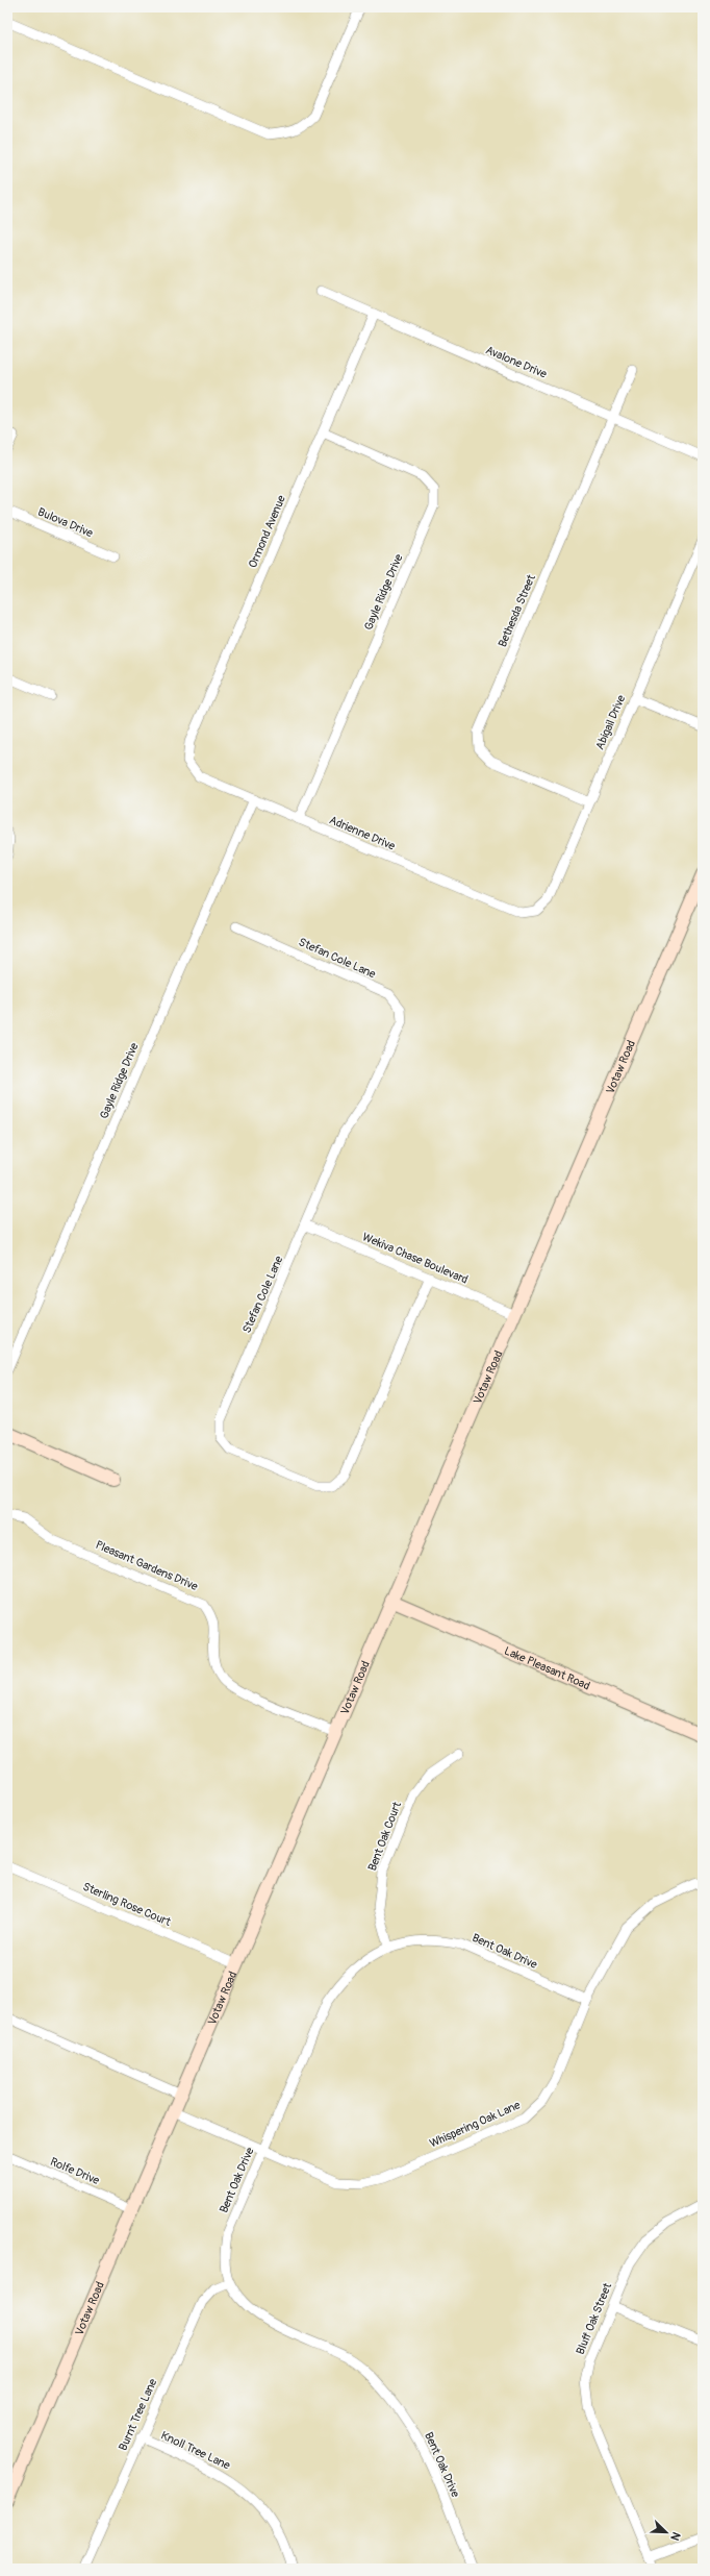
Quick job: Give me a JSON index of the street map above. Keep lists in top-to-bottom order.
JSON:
{
  "streets": {
    "street": [
      "Avalone Drive",
      "Bulova Drive",
      "Ormond Avenue",
      "Gayle Ridge Drive",
      "Bethesda Street",
      "Abigail Drive",
      "Adrienne Drive",
      "Stefan Cole Lane",
      "Votaw Road",
      "Wekiva Chase Boulevard",
      "Pleasant Gardens Drive",
      "Lake Pleasant Road",
      "Bent Oak Court",
      "Sterling Rose Court",
      "Bent Oak Drive",
      "Whispering Oak Lane",
      "Rolfe Drive",
      "Bluff Oak Street",
      "Burnt Tree Lane",
      "Knoll Tree Lane"
    ]
  },
  "crossings": [
    ["Avalone Drive", "Ormond Avenue"],
    ["Avalone Drive", "Bethesda Street"],
    ["Ormond Avenue", "Gayle Ridge Drive"],
    ["Ormond Avenue", "Adrienne Drive"],
    ["Gayle Ridge Drive", "Adrienne Drive"],
    ["Bethesda Street", "Abigail Drive"],
    ["Abigail Drive", "Adrienne Drive"],
    ["Stefan Cole Lane", "Wekiva Chase Boulevard"],
    ["Votaw Road", "Wekiva Chase Boulevard"],
    ["Votaw Road", "Pleasant Gardens Drive"],
    ["Votaw Road", "Lake Pleasant Road"],
    ["Votaw Road", "Sterling Rose Court"],
    ["Votaw Road", "Whispering Oak Lane"],
    ["Votaw Road", "Rolfe Drive"],
    ["Bent Oak Court", "Bent Oak Drive"],
    ["Bent Oak Drive", "Whispering Oak Lane"],
    ["Bent Oak Drive", "Burnt Tree Lane"],
    ["Burnt Tree Lane", "Knoll Tree Lane"]
  ],
  "north": "bottom right"
}
